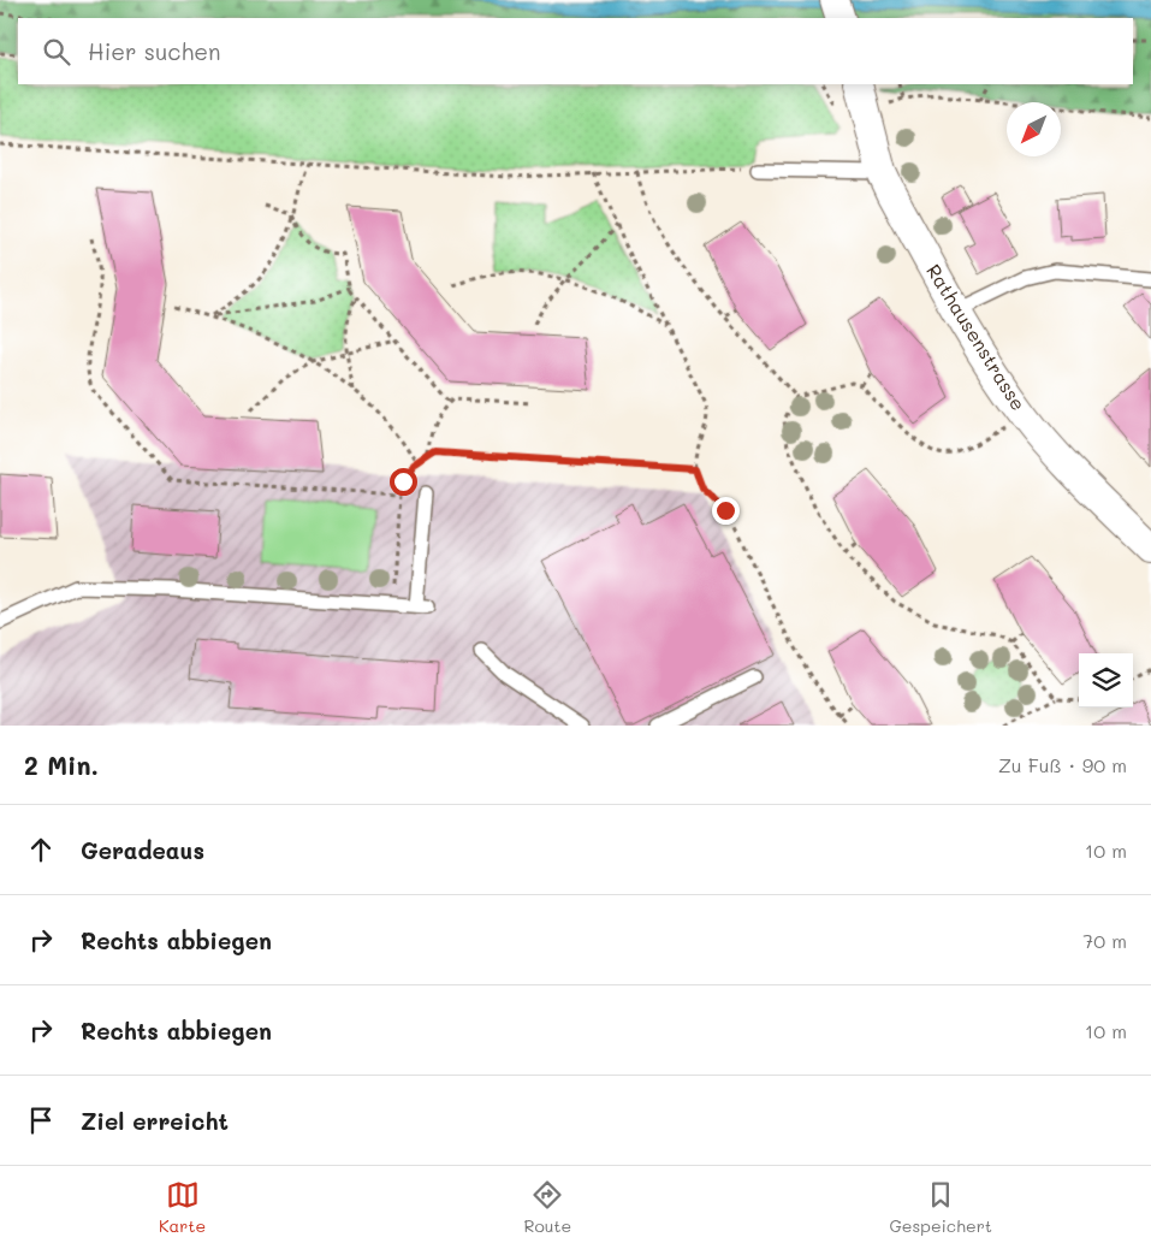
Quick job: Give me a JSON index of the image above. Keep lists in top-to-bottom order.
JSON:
{
  "streets": {
    "street": ["Rathausenstrasse"]
  },
  "north": "bottom left",
  "page": {
    "search": "Hier suchen",
    "heading": ["2 Min.", "Zu Fuß · 90 m"],
    "list": [
      ["Geradeaus", "10 m"],
      ["Rechts abbiegen", "70 m"],
      ["Rechts abbiegen", "10 m"],
      "Ziel erreicht"
    ],
    "nav": ["Karte", "Route", "Gespeichert"]
  }
}
